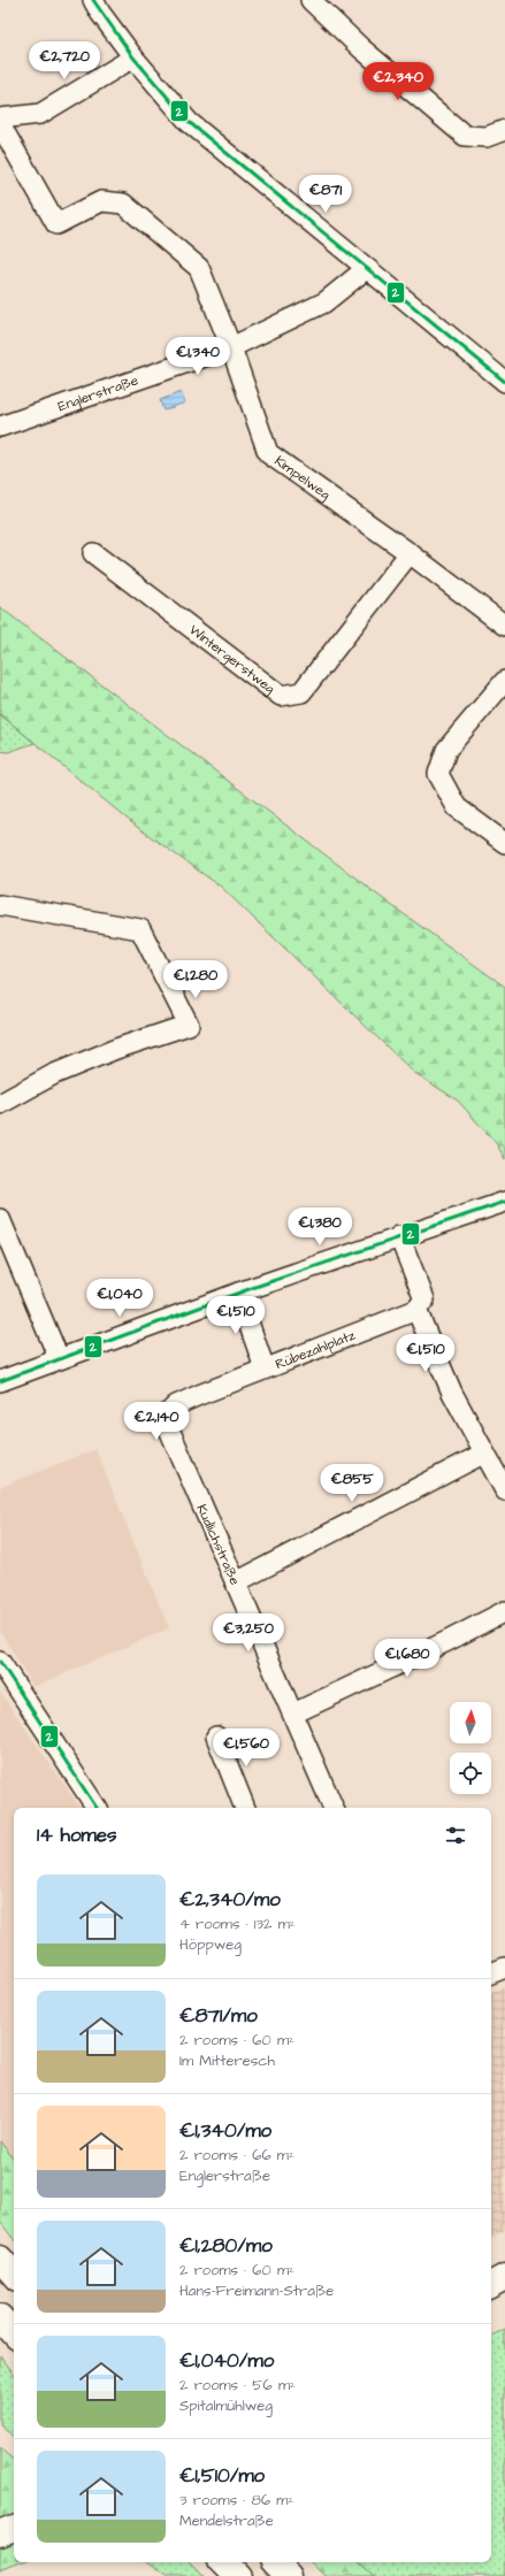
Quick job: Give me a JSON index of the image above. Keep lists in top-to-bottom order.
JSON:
{
  "streets": {
    "street": [
      "Englerstraße",
      "Kimpelweg",
      "Wintergerstweg",
      "Rübezahlplatz",
      "Kudlichstraße"
    ]
  },
  "crossings": [
    ["Englerstraße", "Kimpelweg"],
    ["Kimpelweg", "Wintergerstweg"],
    ["Rübezahlplatz", "Kudlichstraße"]
  ],
  "lines": ["transit line 2"],
  "north": "top",
  "page": {
    "price": [
      "€2,720",
      "€2,340",
      "€871",
      "€1,340",
      "€1,280",
      "€1,380",
      "€1,040",
      "€1,510",
      "€1,510",
      "€2,140",
      "€855",
      "€3,250",
      "€1,680",
      "€1,560"
    ],
    "heading": "14 homes",
    "list": [
      {
        "name": "€2,340/mo",
        "note": "4 rooms · 132 m² · Höppweg"
      },
      {
        "name": "€871/mo",
        "note": "2 rooms · 60 m² · Im Mitteresch"
      },
      {
        "name": "€1,340/mo",
        "note": "2 rooms · 66 m² · Englerstraße"
      },
      {
        "name": "€1,280/mo",
        "note": "2 rooms · 60 m² · Hans-Freimann-Straße"
      },
      {
        "name": "€1,040/mo",
        "note": "2 rooms · 56 m² · Spitalmühlweg"
      },
      {
        "name": "€1,510/mo",
        "note": "3 rooms · 86 m² · Mendelstraße"
      }
    ]
  }
}
